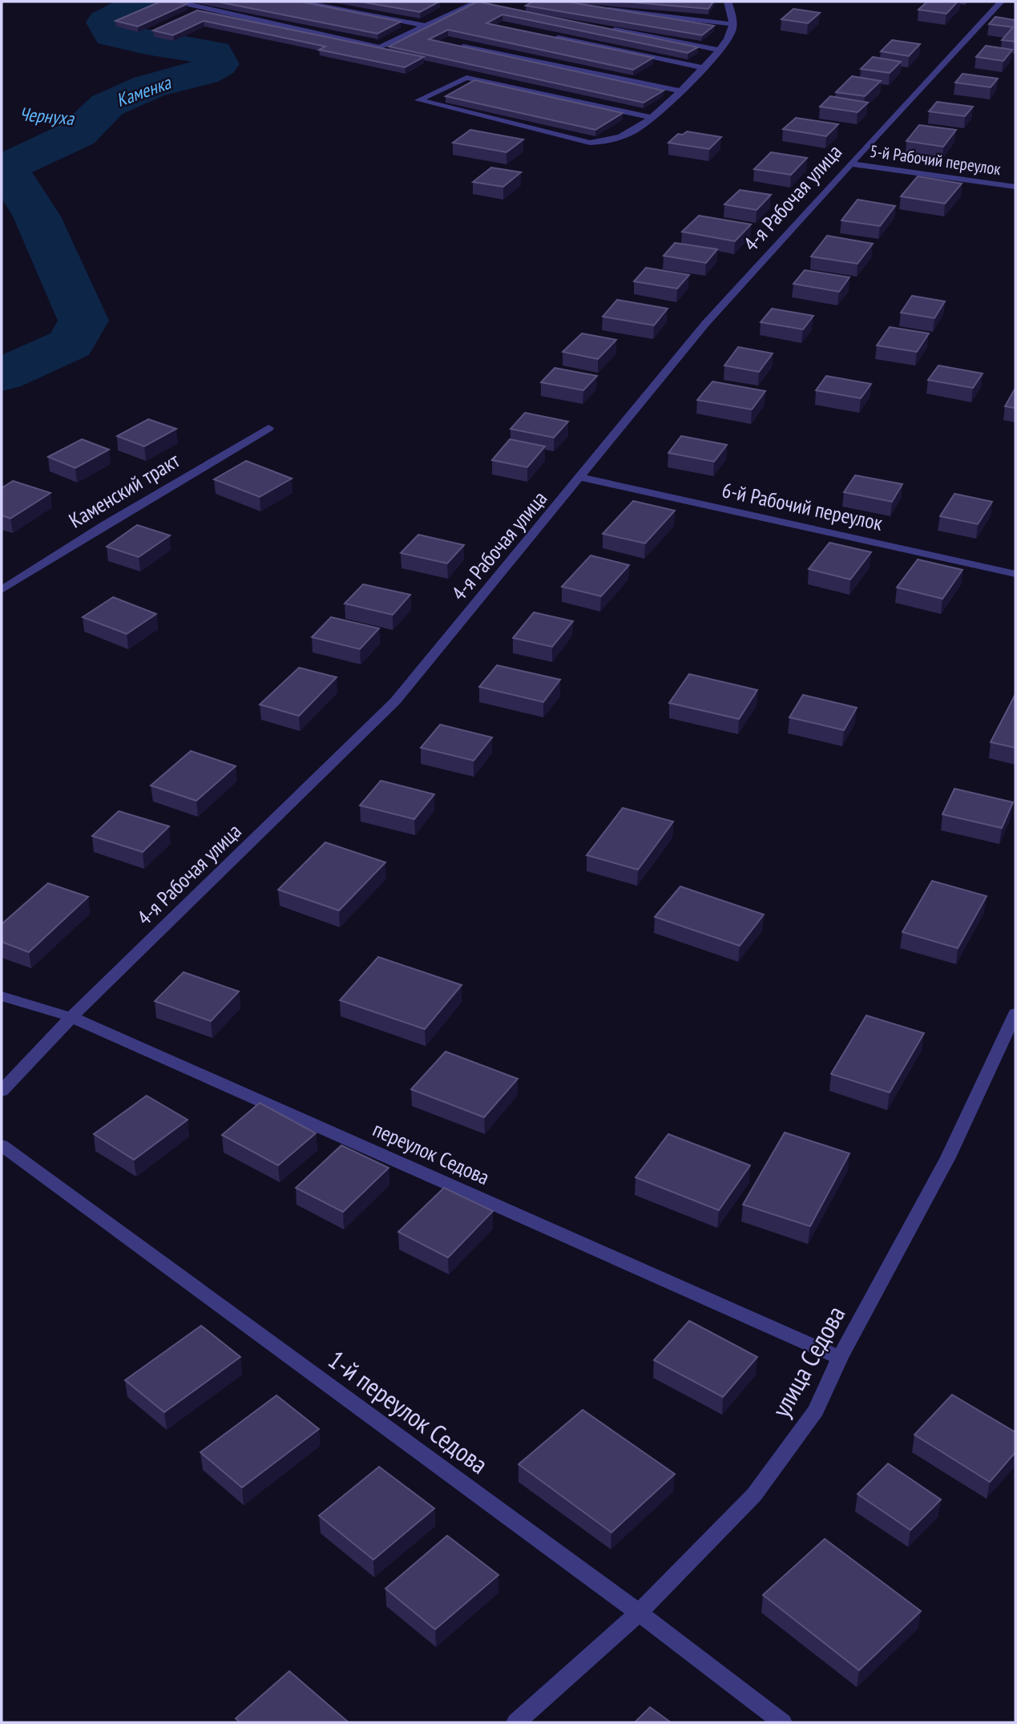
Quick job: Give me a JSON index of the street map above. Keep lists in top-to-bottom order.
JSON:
{
  "streets": {
    "street": [
      "5-й Рабочий переулок",
      "4-я Рабочая улица",
      "Каменский тракт",
      "6-й Рабочий переулок",
      "переулок Седова",
      "улица Седова",
      "1-й переулок Седова"
    ]
  },
  "crossings": [
    ["5-й Рабочий переулок", "4-я Рабочая улица"],
    ["4-я Рабочая улица", "6-й Рабочий переулок"],
    ["4-я Рабочая улица", "переулок Седова"],
    ["переулок Седова", "улица Седова"],
    ["улица Седова", "1-й переулок Седова"]
  ],
  "water": ["Каменка", "Чернуха"]
}
